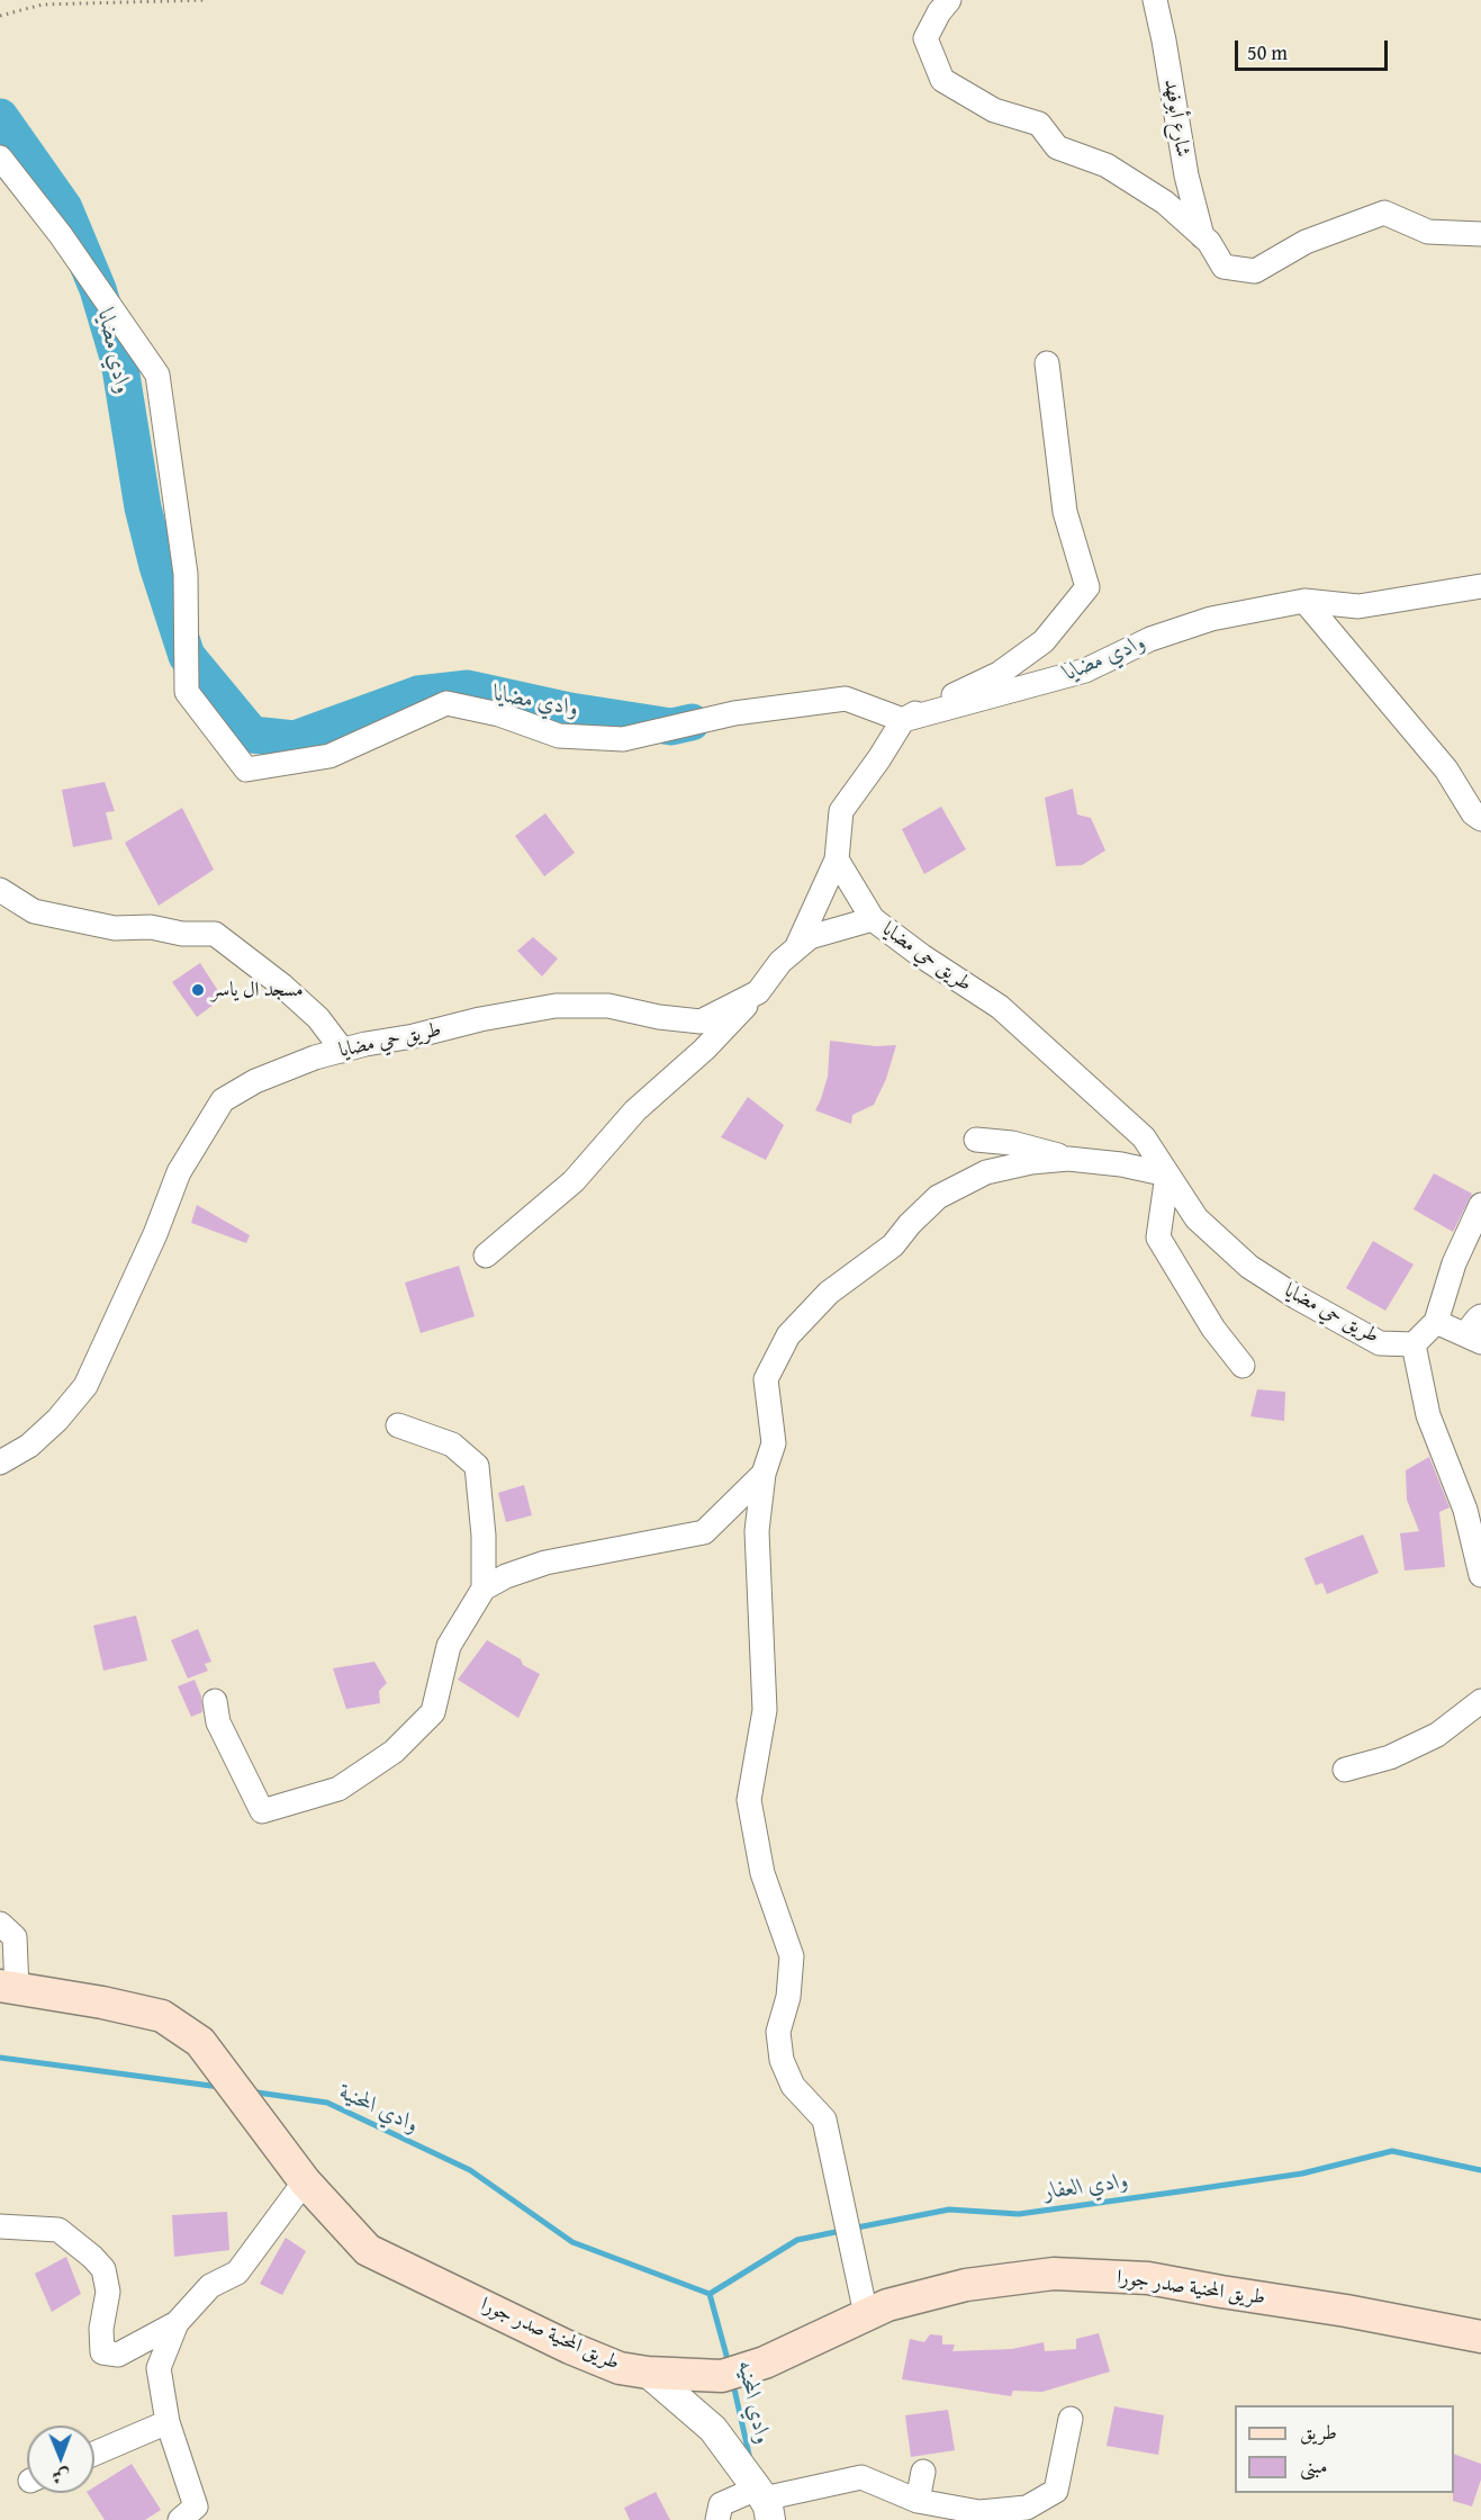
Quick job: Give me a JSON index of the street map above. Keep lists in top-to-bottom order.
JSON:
{
  "streets": {
    "main road": ["طريق المحنية صدر جورا"],
    "street": ["شارع أبوفهد", "طريق حي مضايا"]
  },
  "water": [
    "وادي مضايا",
    "وادي المحنية",
    "وادي العفار",
    "وادي المحنيه"
  ],
  "places": ["مسجد ال ياسر"],
  "legend": ["طريق", "مبنى"],
  "scale_bar": "50 m",
  "north": "bottom"
}
